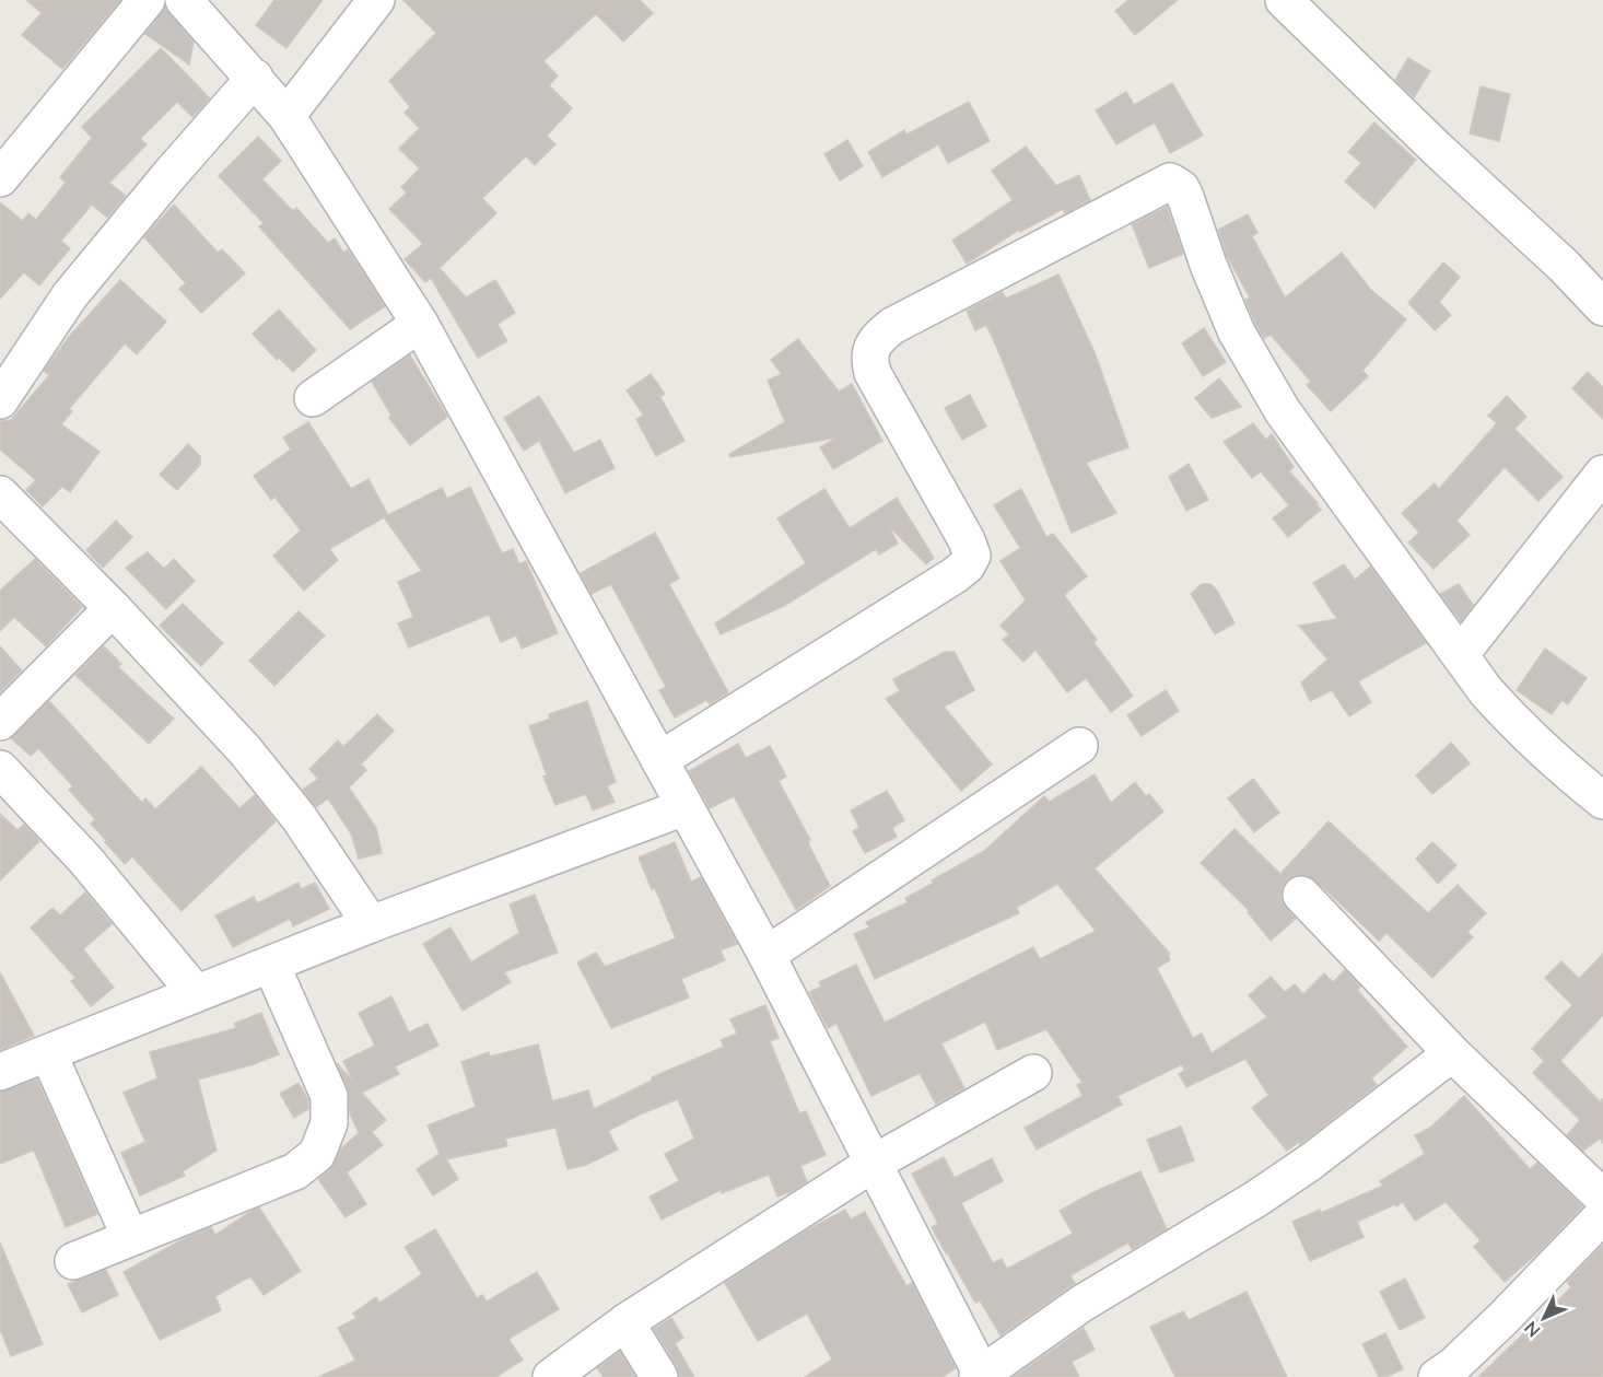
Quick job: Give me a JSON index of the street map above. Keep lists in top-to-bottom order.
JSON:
{
  "north": "bottom left"
}
